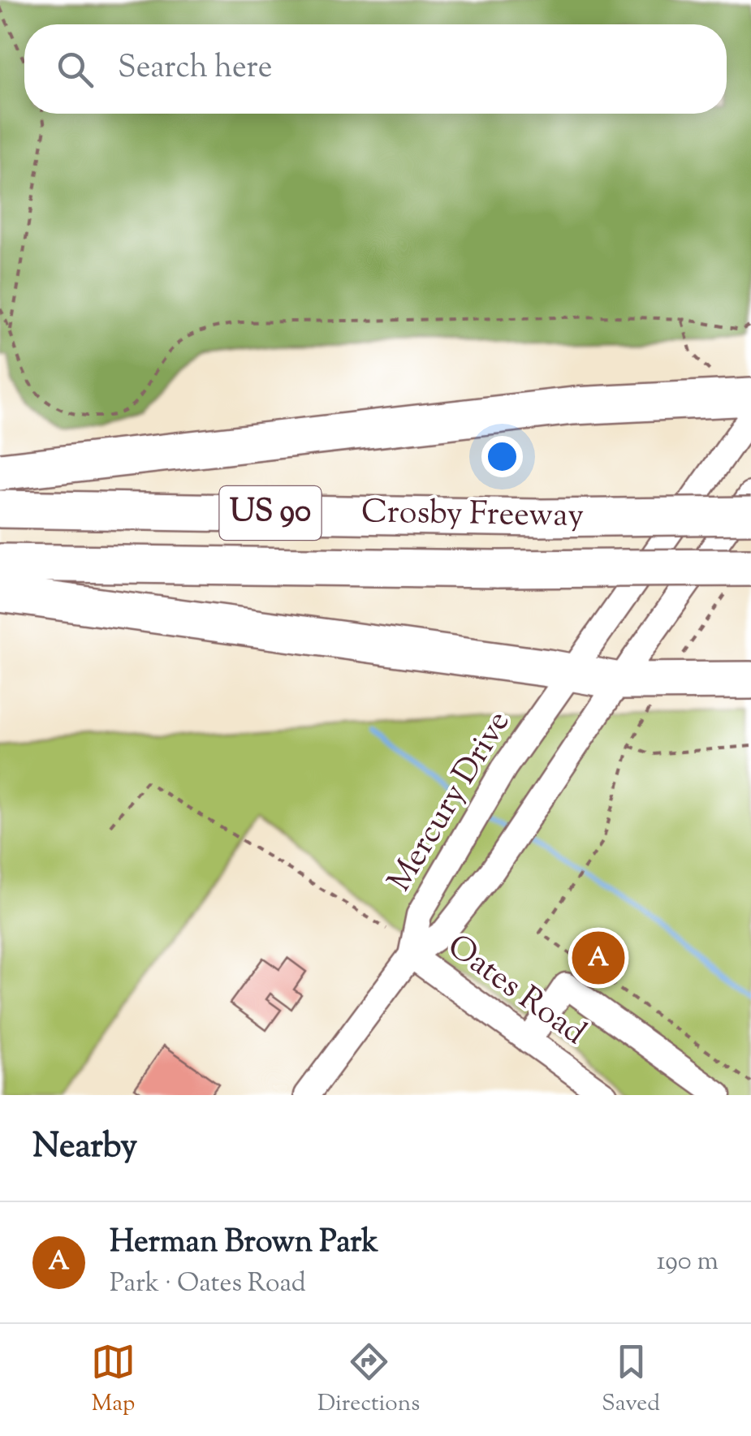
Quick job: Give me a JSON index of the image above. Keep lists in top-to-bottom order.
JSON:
{
  "streets": {
    "highway": ["US 90", "Crosby Freeway"],
    "street": ["Mercury Drive", "Oates Road"]
  },
  "crossings": [
    ["Mercury Drive", "Oates Road"]
  ],
  "page": {
    "search": "Search here",
    "pins": "A",
    "heading": "Nearby",
    "list": [
      {
        "mark": "A",
        "name": "Herman Brown Park",
        "note": "Park · Oates Road",
        "value": "190 m"
      }
    ],
    "nav": ["Map", "Directions", "Saved"]
  }
}
